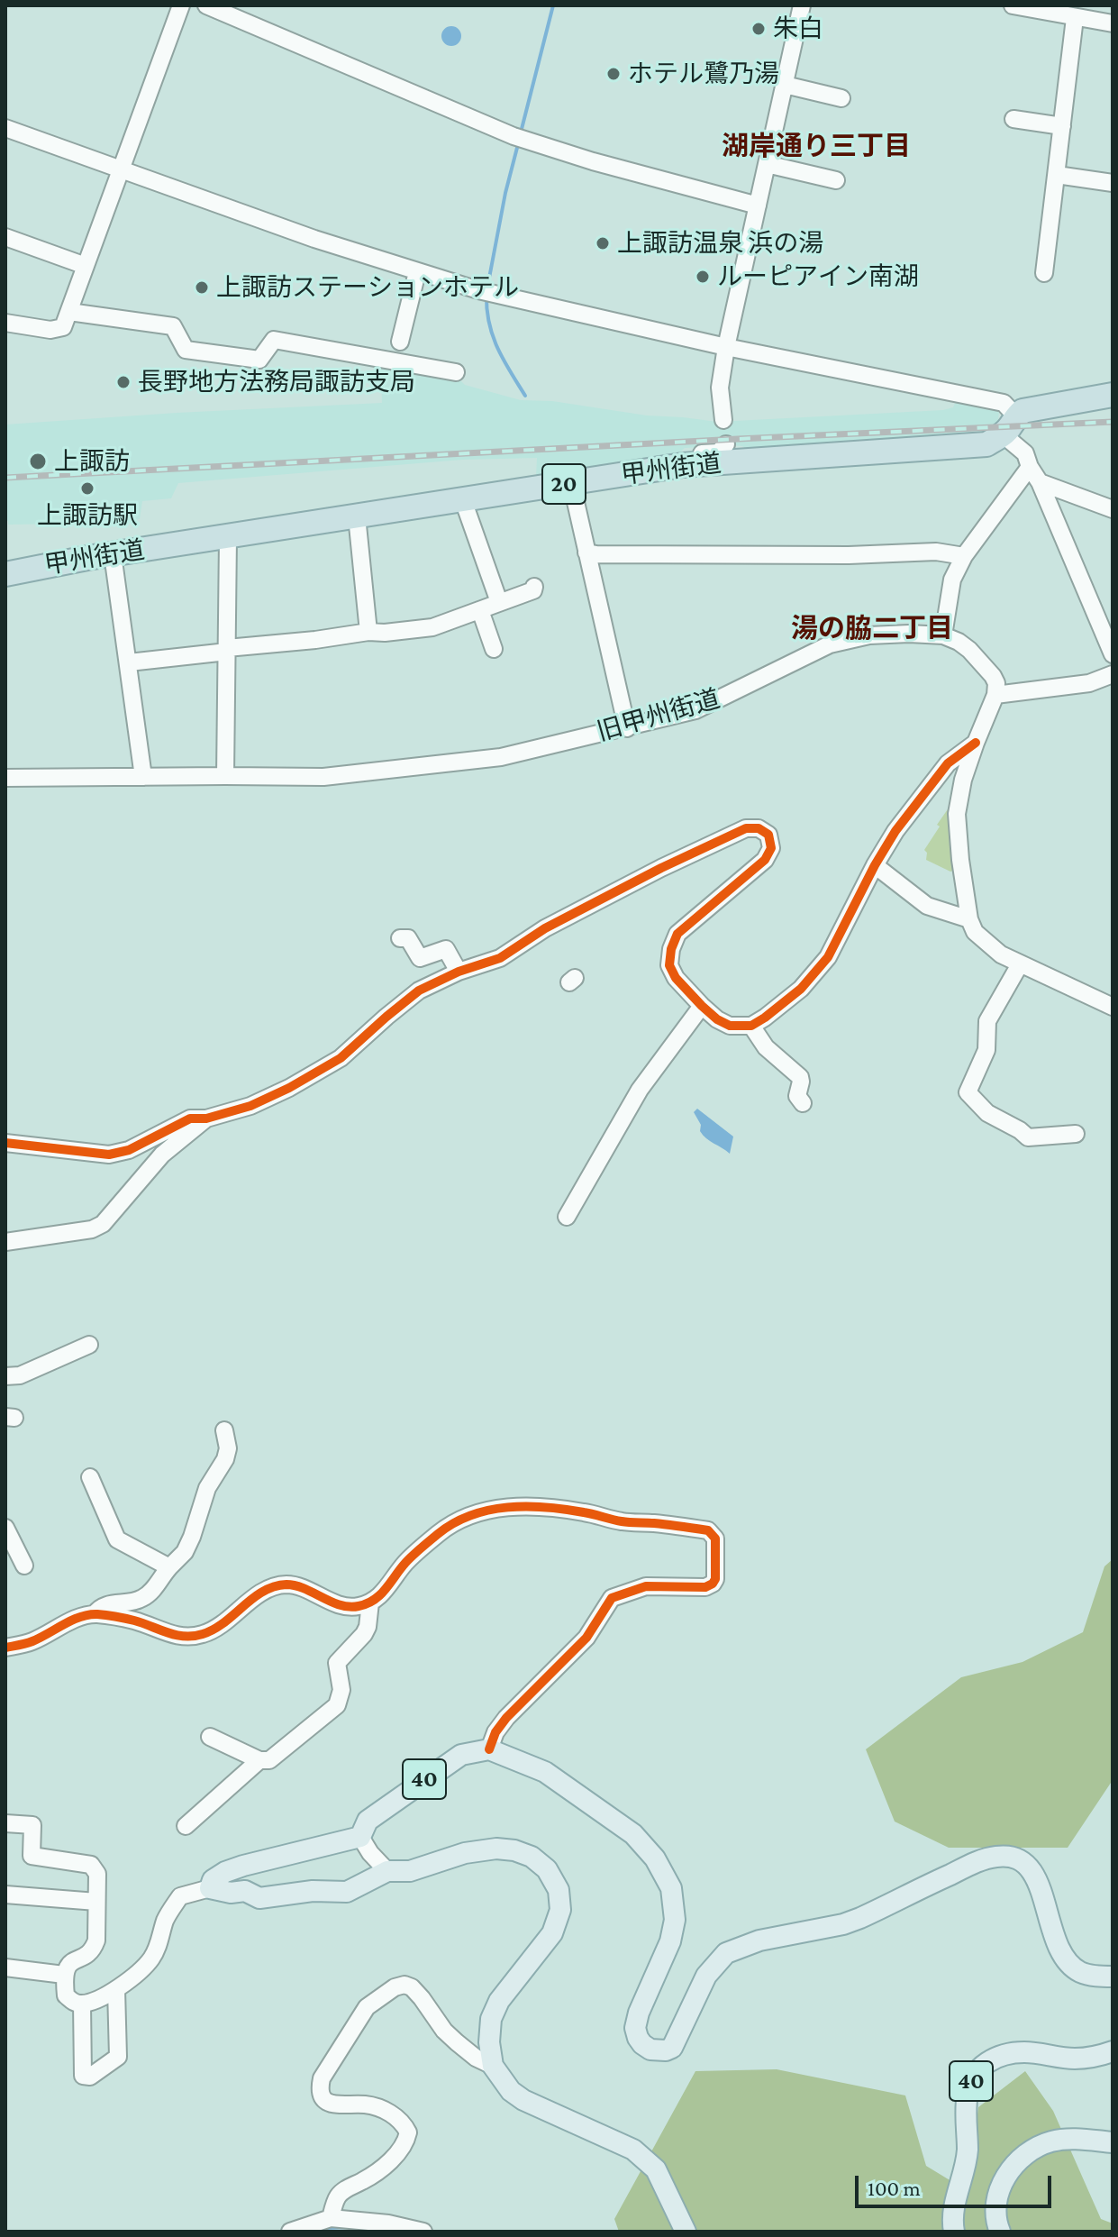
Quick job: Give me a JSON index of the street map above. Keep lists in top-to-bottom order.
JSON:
{
  "streets": {
    "highway": ["甲州街道", "20"],
    "main road": ["40"],
    "street": ["旧甲州街道"]
  },
  "districts": ["湖岸通り三丁目", "湯の脇二丁目"],
  "places": [
    "朱白",
    "ホテル鷺乃湯",
    "上諏訪温泉 浜の湯",
    "ルーピアイン南湖",
    "上諏訪ステーションホテル",
    "長野地方法務局諏訪支局",
    "上諏訪",
    "上諏訪駅"
  ],
  "scale_bar": "100 m"
}
